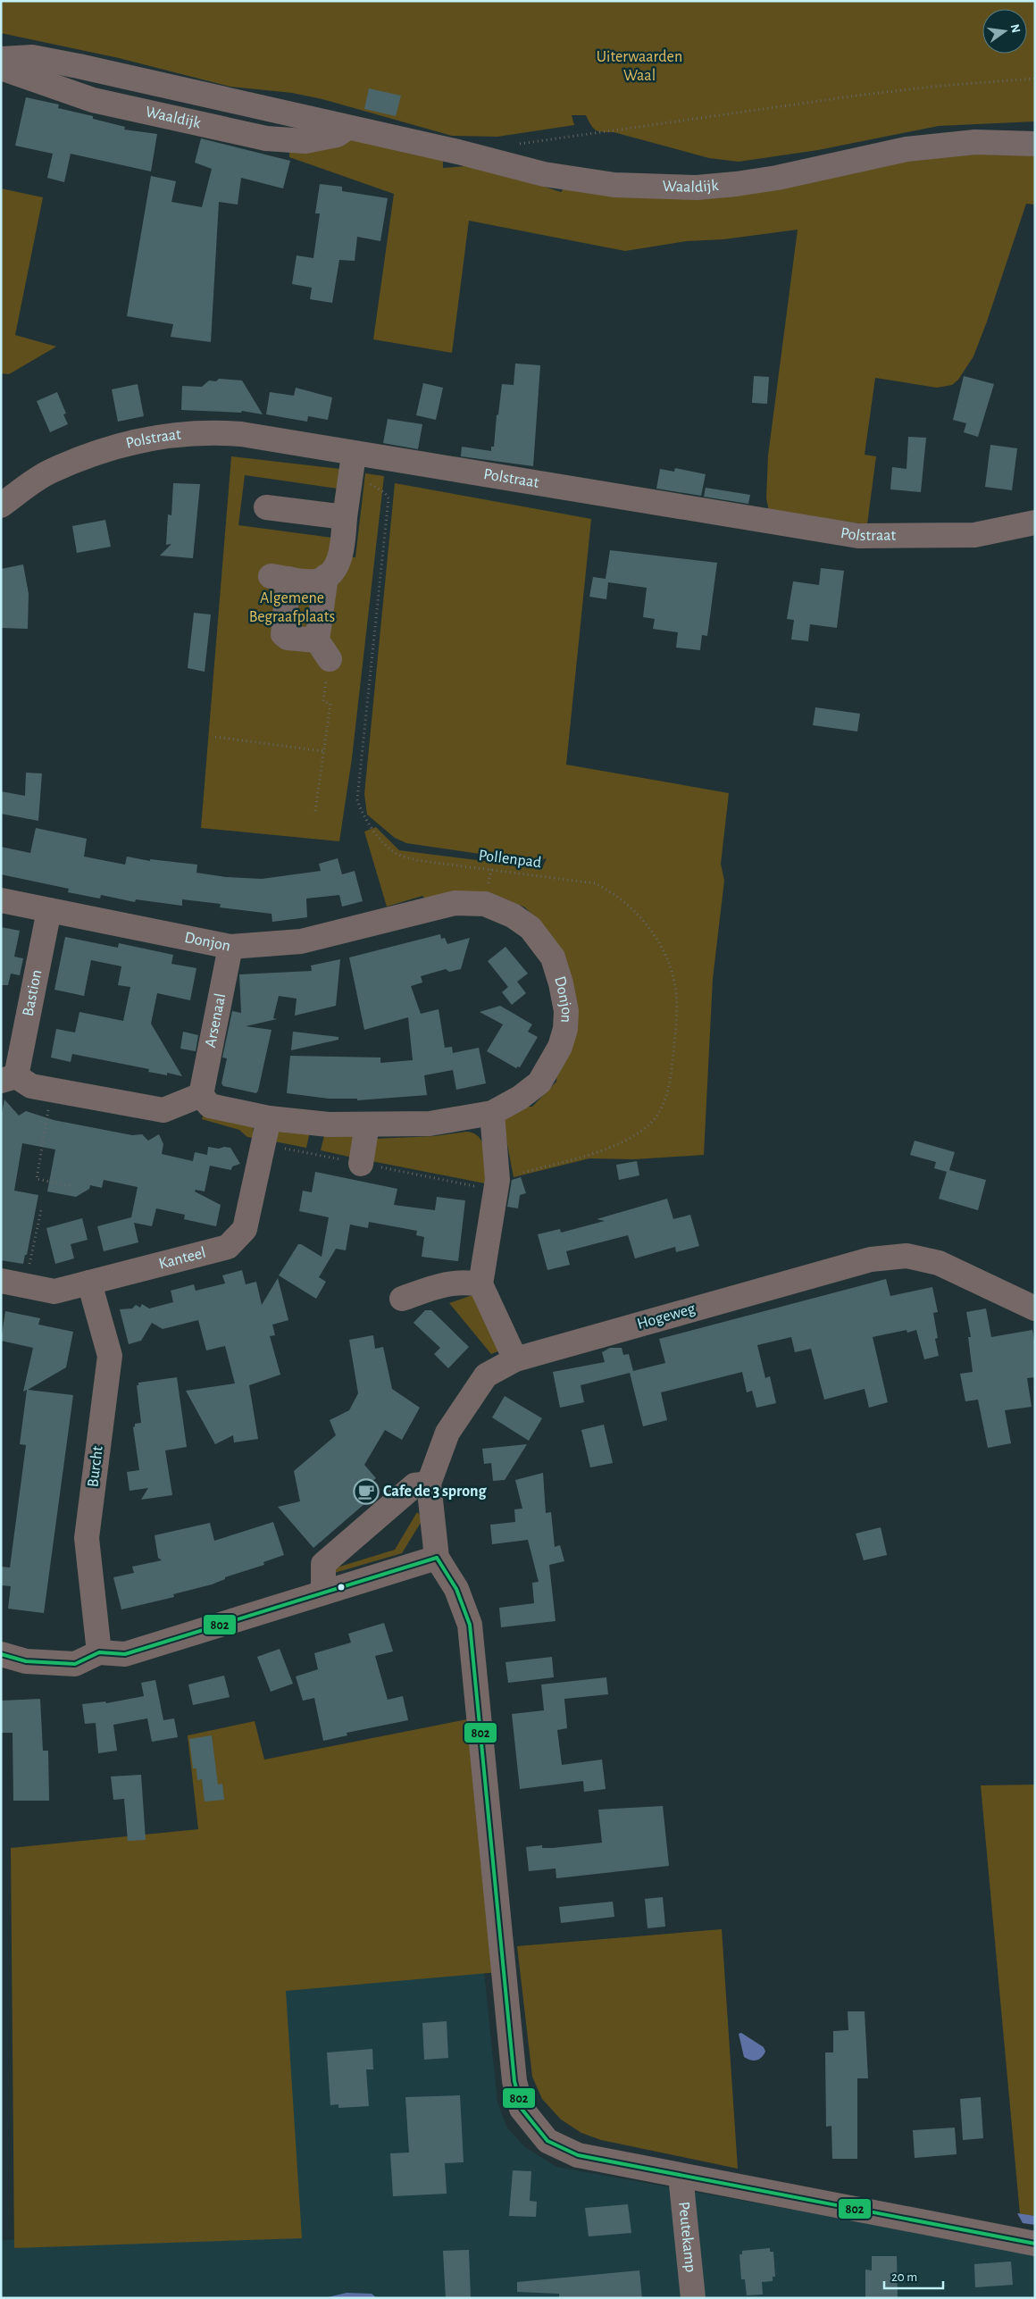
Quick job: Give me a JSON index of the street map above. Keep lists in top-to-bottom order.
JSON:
{
  "streets": {
    "street": [
      "Waaldijk",
      "Polstraat",
      "Donjon",
      "Bastion",
      "Arsenaal",
      "Kanteel",
      "Hogeweg",
      "Burcht",
      "Peutekamp"
    ],
    "path": ["Pollenpad"]
  },
  "crossings": [
    ["Polstraat", "Pollenpad"],
    ["Donjon", "Bastion"],
    ["Donjon", "Arsenaal"],
    ["Donjon", "Kanteel"],
    ["Kanteel", "Burcht"]
  ],
  "parks": ["Uiterwaarden Waal", "Algemene Begraafplaats"],
  "places": {
    "cafe": ["Cafe de 3 sprong"]
  },
  "lines": ["transit line 802"],
  "scale_bar": "20 m",
  "north": "right"
}
